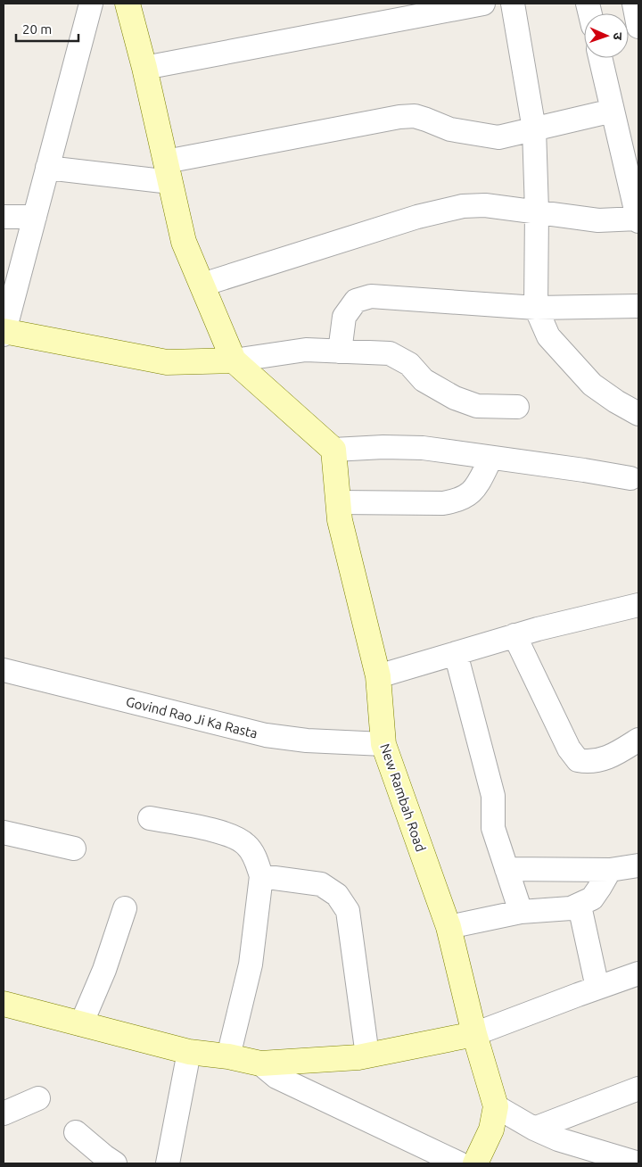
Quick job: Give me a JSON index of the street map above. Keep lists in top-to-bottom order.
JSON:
{
  "streets": {
    "street": ["Govind Rao Ji Ka Rasta", "New Rambah Road"]
  },
  "crossings": [
    ["Govind Rao Ji Ka Rasta", "New Rambah Road"]
  ],
  "scale_bar": "20 m",
  "north": "right"
}
